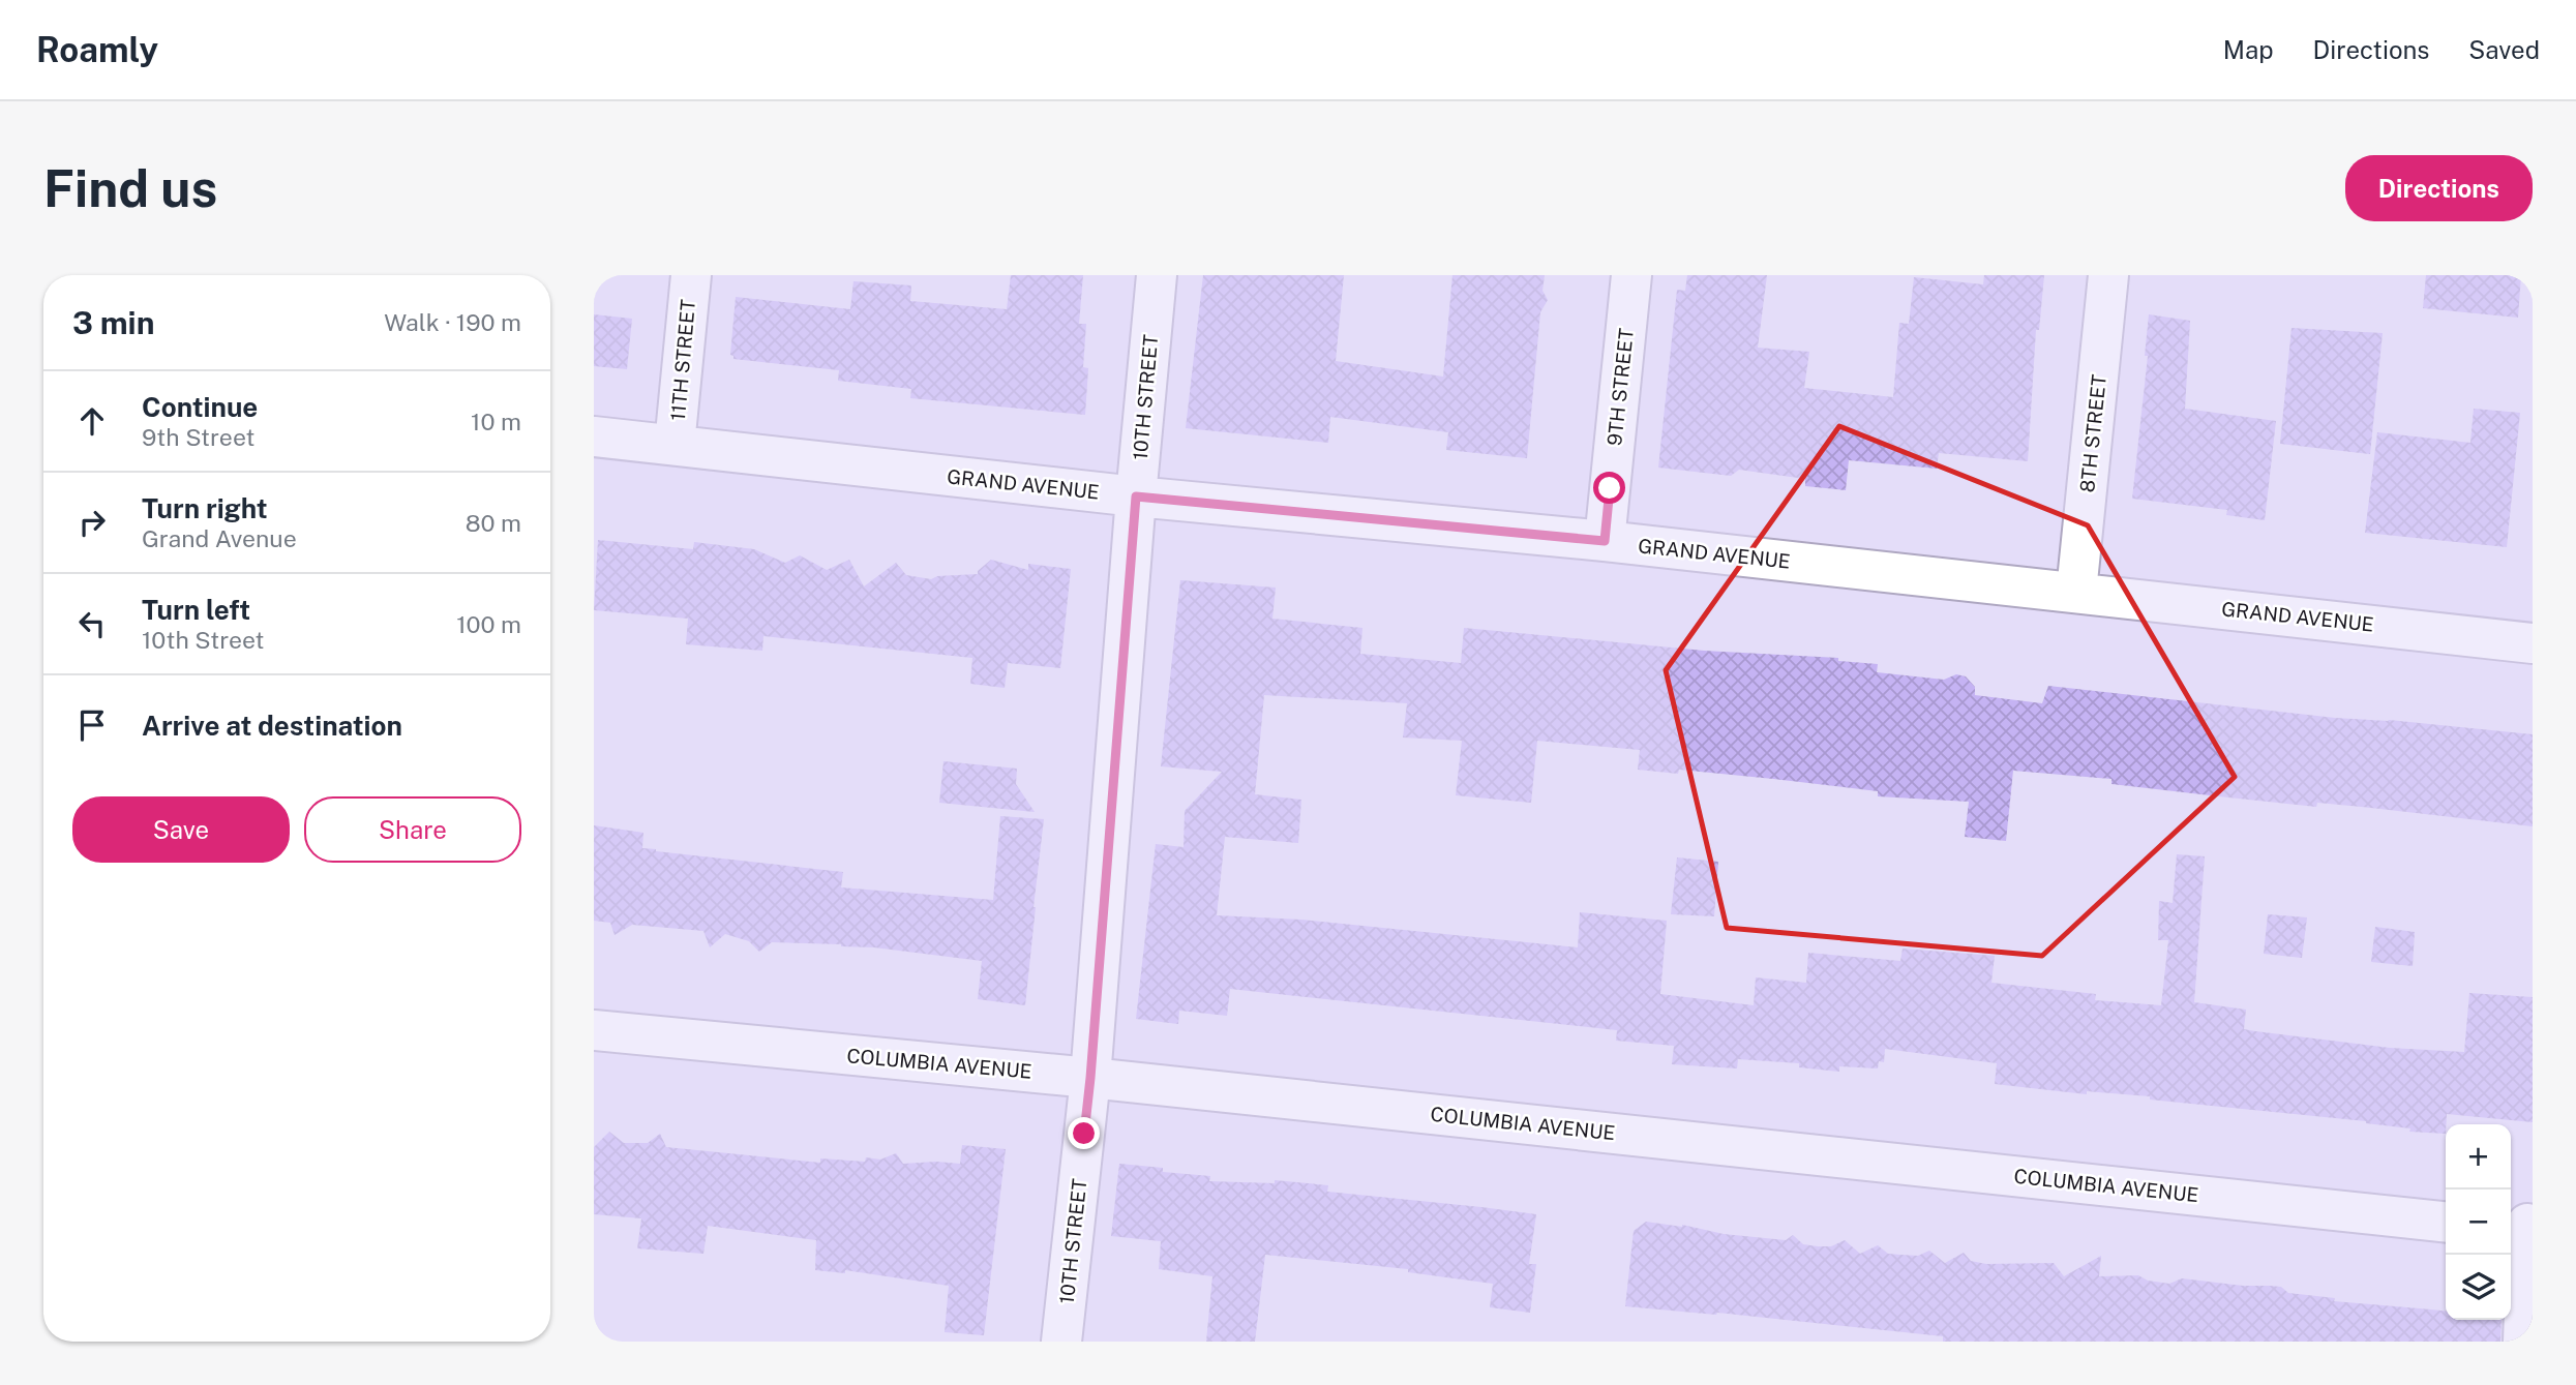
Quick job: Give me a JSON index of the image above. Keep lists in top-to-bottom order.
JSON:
{
  "streets": {
    "street": [
      "11TH STREET",
      "9TH STREET",
      "10TH STREET",
      "8TH STREET",
      "GRAND AVENUE",
      "COLUMBIA AVENUE"
    ]
  },
  "crossings": [
    ["11TH STREET", "GRAND AVENUE"],
    ["9TH STREET", "GRAND AVENUE"],
    ["10TH STREET", "GRAND AVENUE"],
    ["10TH STREET", "COLUMBIA AVENUE"],
    ["8TH STREET", "GRAND AVENUE"]
  ],
  "page": {
    "header": "Roamly",
    "nav": ["Map", "Directions", "Saved"],
    "buttons": [
      "Directions",
      ["Save", "Share"]
    ],
    "title": "Find us",
    "heading": ["3 min", "Walk · 190 m"],
    "list": [
      ["Continue", "9th Street", "10 m"],
      ["Turn right", "Grand Avenue", "80 m"],
      ["Turn left", "10th Street", "100 m"],
      "Arrive at destination"
    ],
    "map_buttons": ["+", "−"]
  }
}
